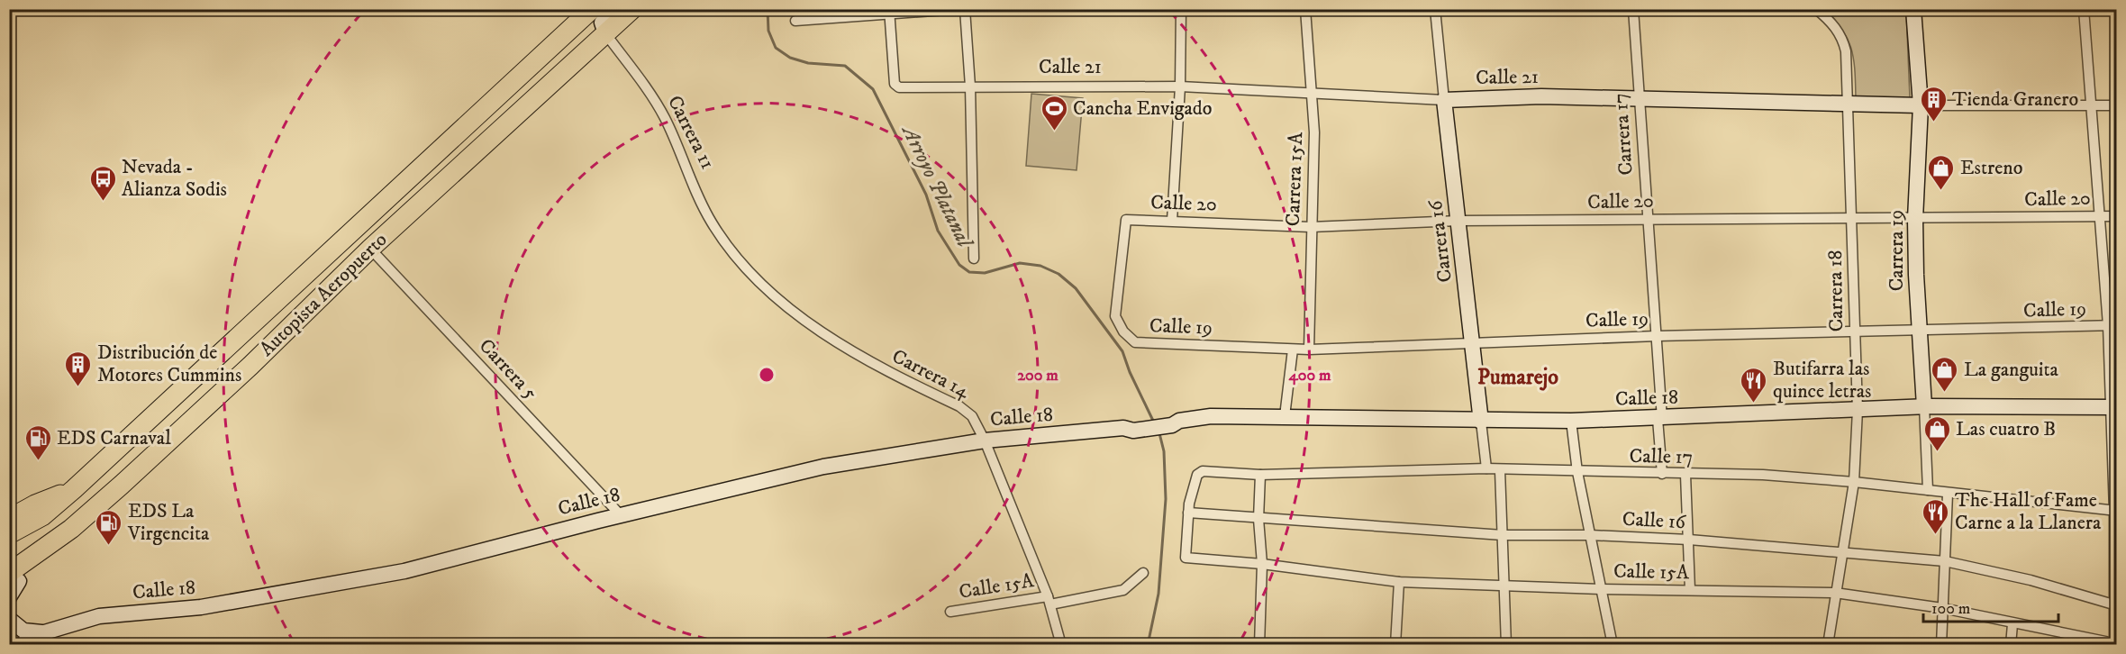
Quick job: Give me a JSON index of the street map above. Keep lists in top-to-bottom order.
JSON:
{
  "streets": {
    "highway": ["Autopista Aeropuerto"],
    "main road": [
      "Calle 21",
      "Carrera 16",
      "Carrera 19",
      "Calle 18"
    ],
    "street": [
      "Carrera 11",
      "Carrera 17",
      "Carrera 15A",
      "Calle 20",
      "Carrera 18",
      "Calle 19",
      "Carrera 5",
      "Carrera 14",
      "Calle 17",
      "Calle 16",
      "Calle 15A"
    ]
  },
  "crossings": [
    ["Calle 21", "Carrera 17"],
    ["Calle 21", "Carrera 15A"],
    ["Calle 21", "Carrera 16"],
    ["Calle 21", "Carrera 19"],
    ["Calle 21", "Carrera 18"],
    ["Carrera 11", "Autopista Aeropuerto"],
    ["Carrera 11", "Carrera 14"],
    ["Carrera 17", "Calle 20"],
    ["Carrera 17", "Calle 19"],
    ["Carrera 17", "Calle 18"],
    ["Carrera 17", "Calle 17"],
    ["Carrera 15A", "Calle 20"],
    ["Carrera 15A", "Calle 19"],
    ["Calle 20", "Carrera 16"],
    ["Calle 20", "Carrera 19"],
    ["Calle 20", "Carrera 18"],
    ["Calle 20", "Calle 19"],
    ["Carrera 16", "Calle 19"],
    ["Carrera 16", "Calle 18"],
    ["Carrera 16", "Calle 17"],
    ["Carrera 19", "Calle 19"],
    ["Carrera 19", "Calle 18"],
    ["Carrera 19", "Calle 17"],
    ["Carrera 18", "Calle 19"],
    ["Carrera 18", "Calle 18"],
    ["Carrera 18", "Calle 17"],
    ["Carrera 18", "Calle 16"],
    ["Carrera 18", "Calle 15A"],
    ["Autopista Aeropuerto", "Carrera 5"],
    ["Carrera 5", "Calle 18"],
    ["Carrera 14", "Calle 18"],
    ["Carrera 14", "Calle 15A"],
    ["Calle 17", "Calle 16"],
    ["Calle 17", "Calle 15A"],
    ["Calle 16", "Calle 15A"]
  ],
  "districts": ["Pumarejo"],
  "water": ["Arroyo Platanal"],
  "places": {
    "building": ["Tienda Granero", "Distribución de Motores Cummins"],
    "sports": ["Cancha Envigado"],
    "shop": ["Estreno", "La ganguita", "Las cuatro B"],
    "bus stop": ["Nevada - Alianza Sodis"],
    "restaurant": ["Butifarra las quince letras", "The Hall of Fame Carne a la Llanera"],
    "fuel station": ["EDS Carnaval", "EDS La Virgencita"]
  },
  "scale_bar": "100 m",
  "rings": ["200 m", "400 m"]
}
